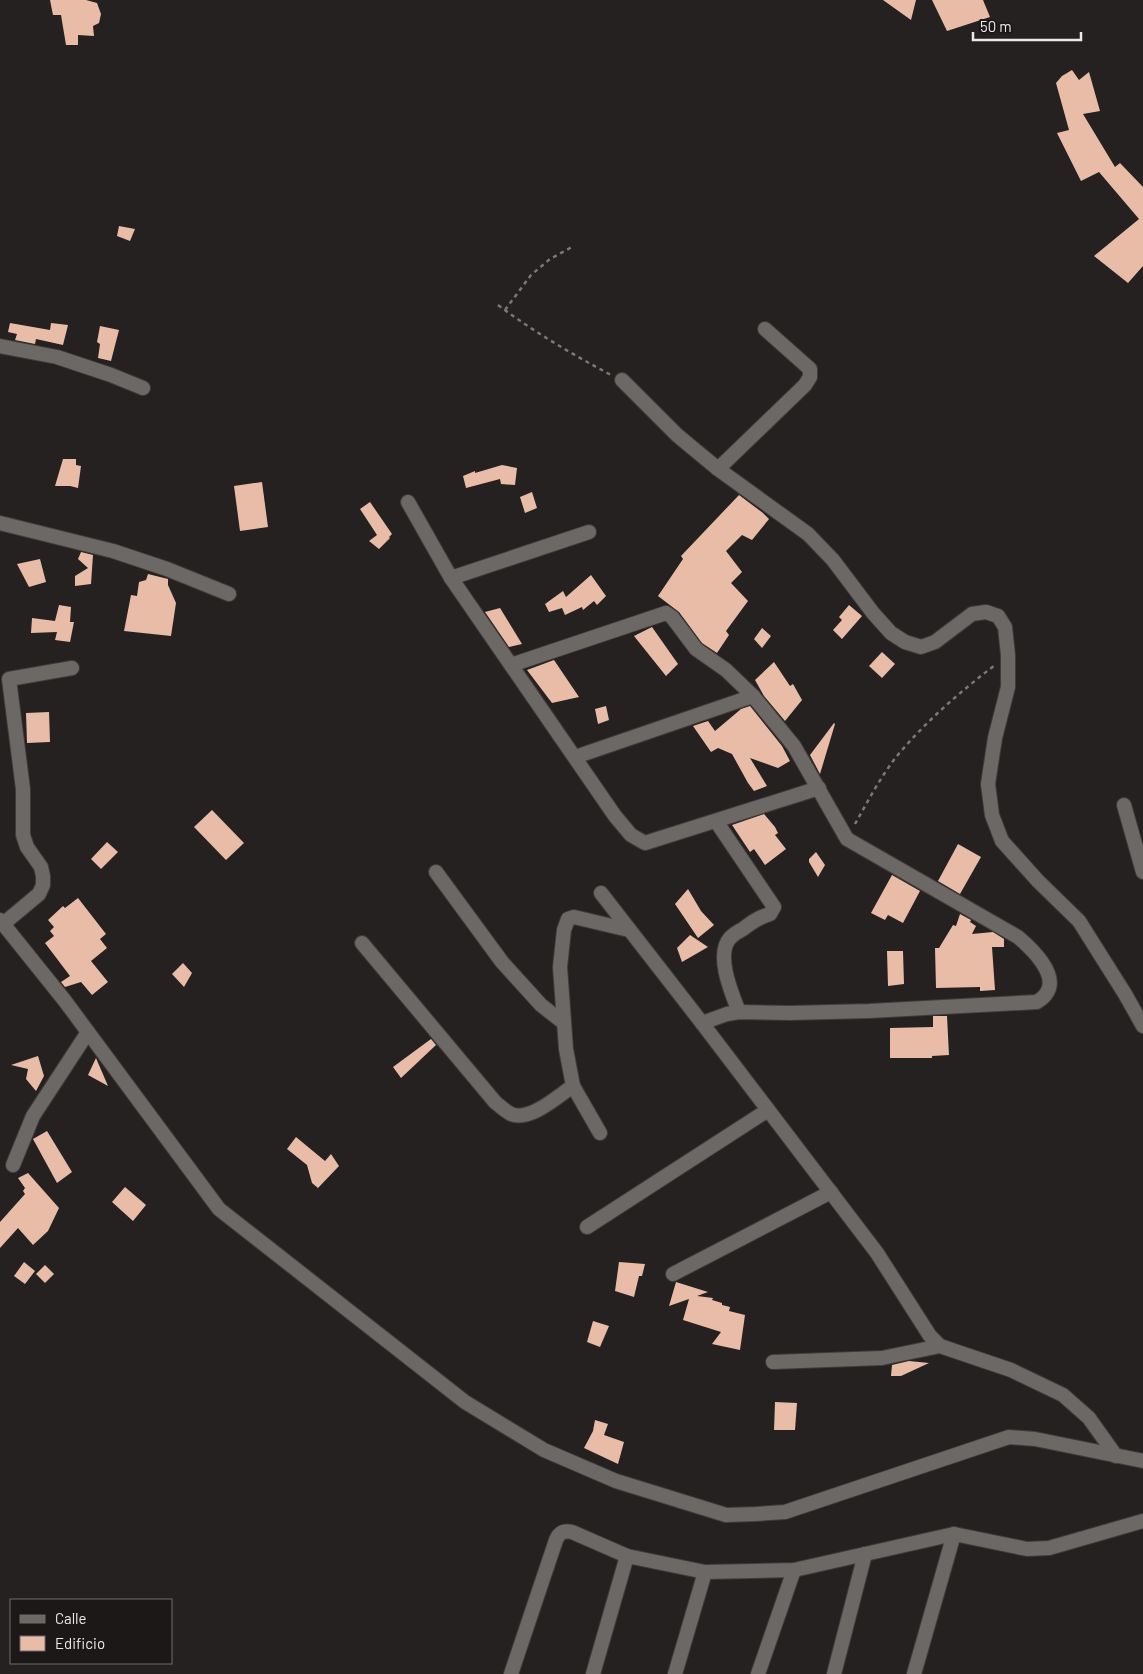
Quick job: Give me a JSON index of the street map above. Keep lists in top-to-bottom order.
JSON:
{
  "legend": ["Calle", "Edificio"],
  "scale_bar": "50 m"
}
